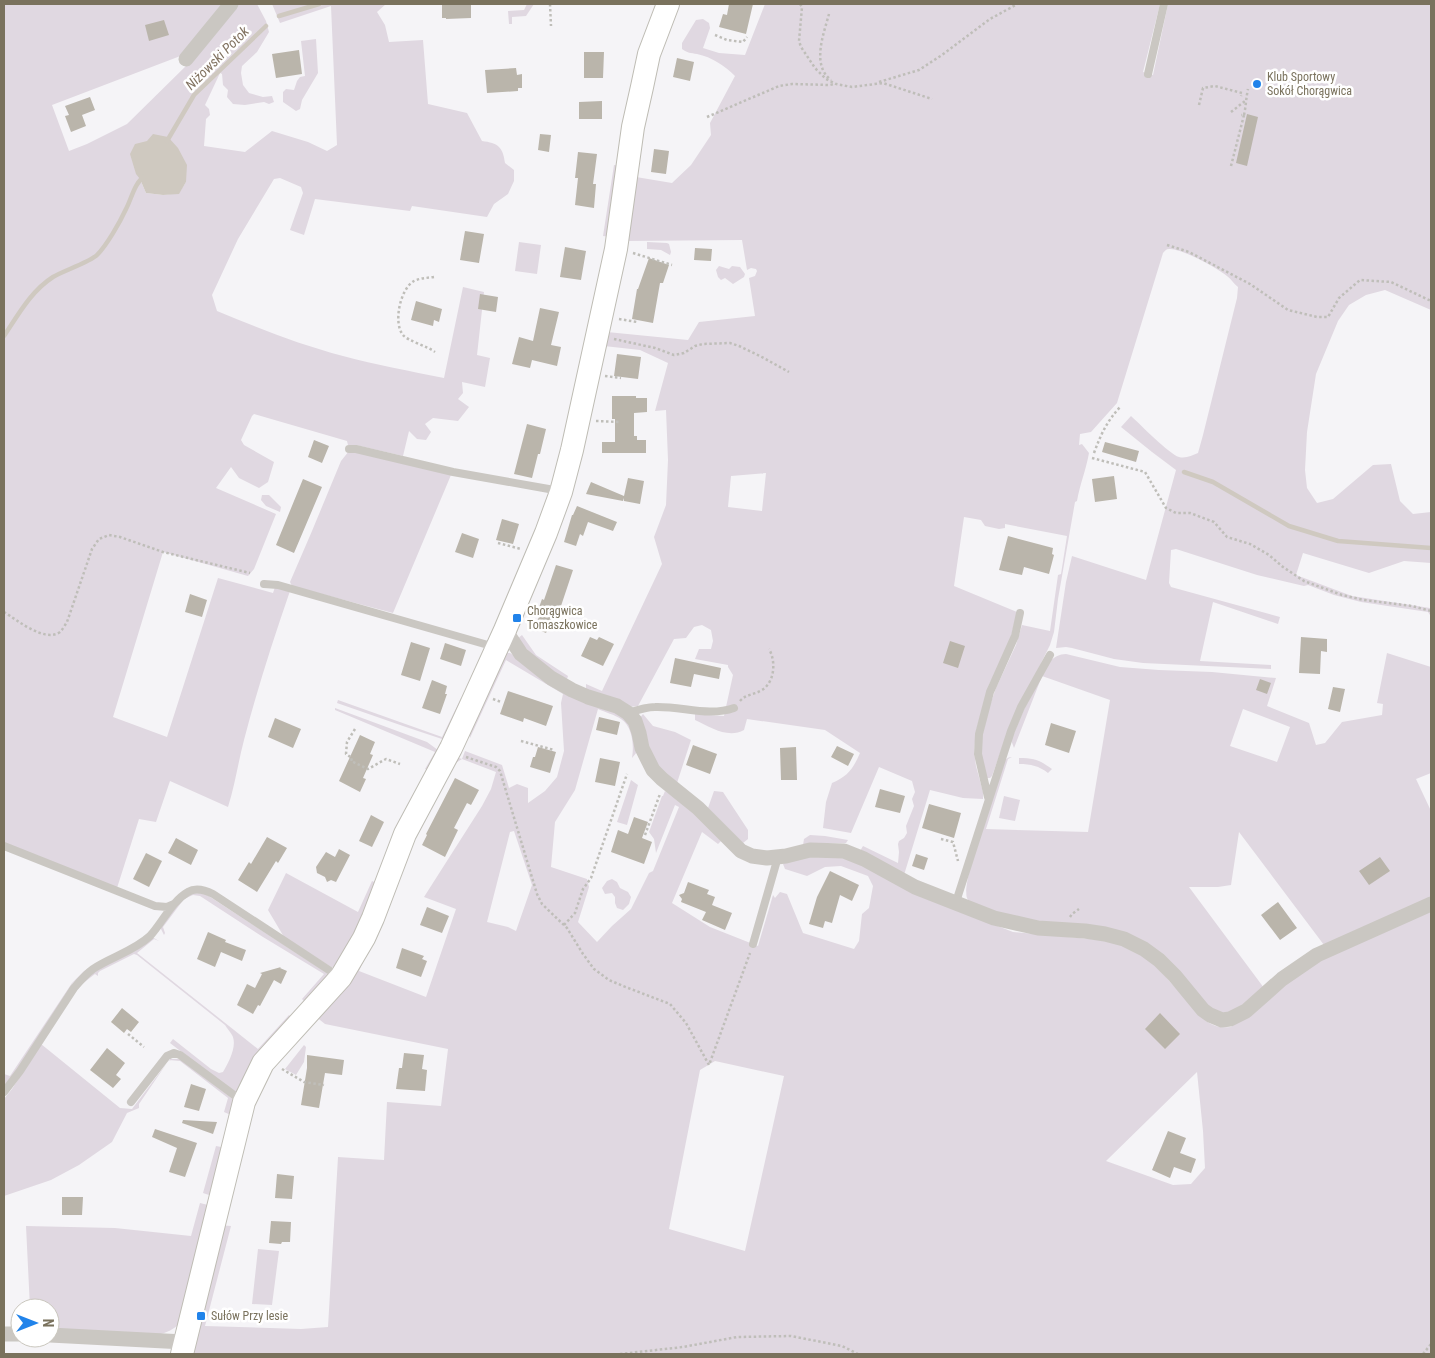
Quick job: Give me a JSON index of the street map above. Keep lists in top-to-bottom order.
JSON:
{
  "water": ["Niżowski Potok"],
  "places": {
    "other": ["Klub Sportowy Sokół Chorągwica"],
    "transit": ["Chorągwica Tomaszkowice", "Sułów Przy lesie"]
  },
  "north": "right"
}
